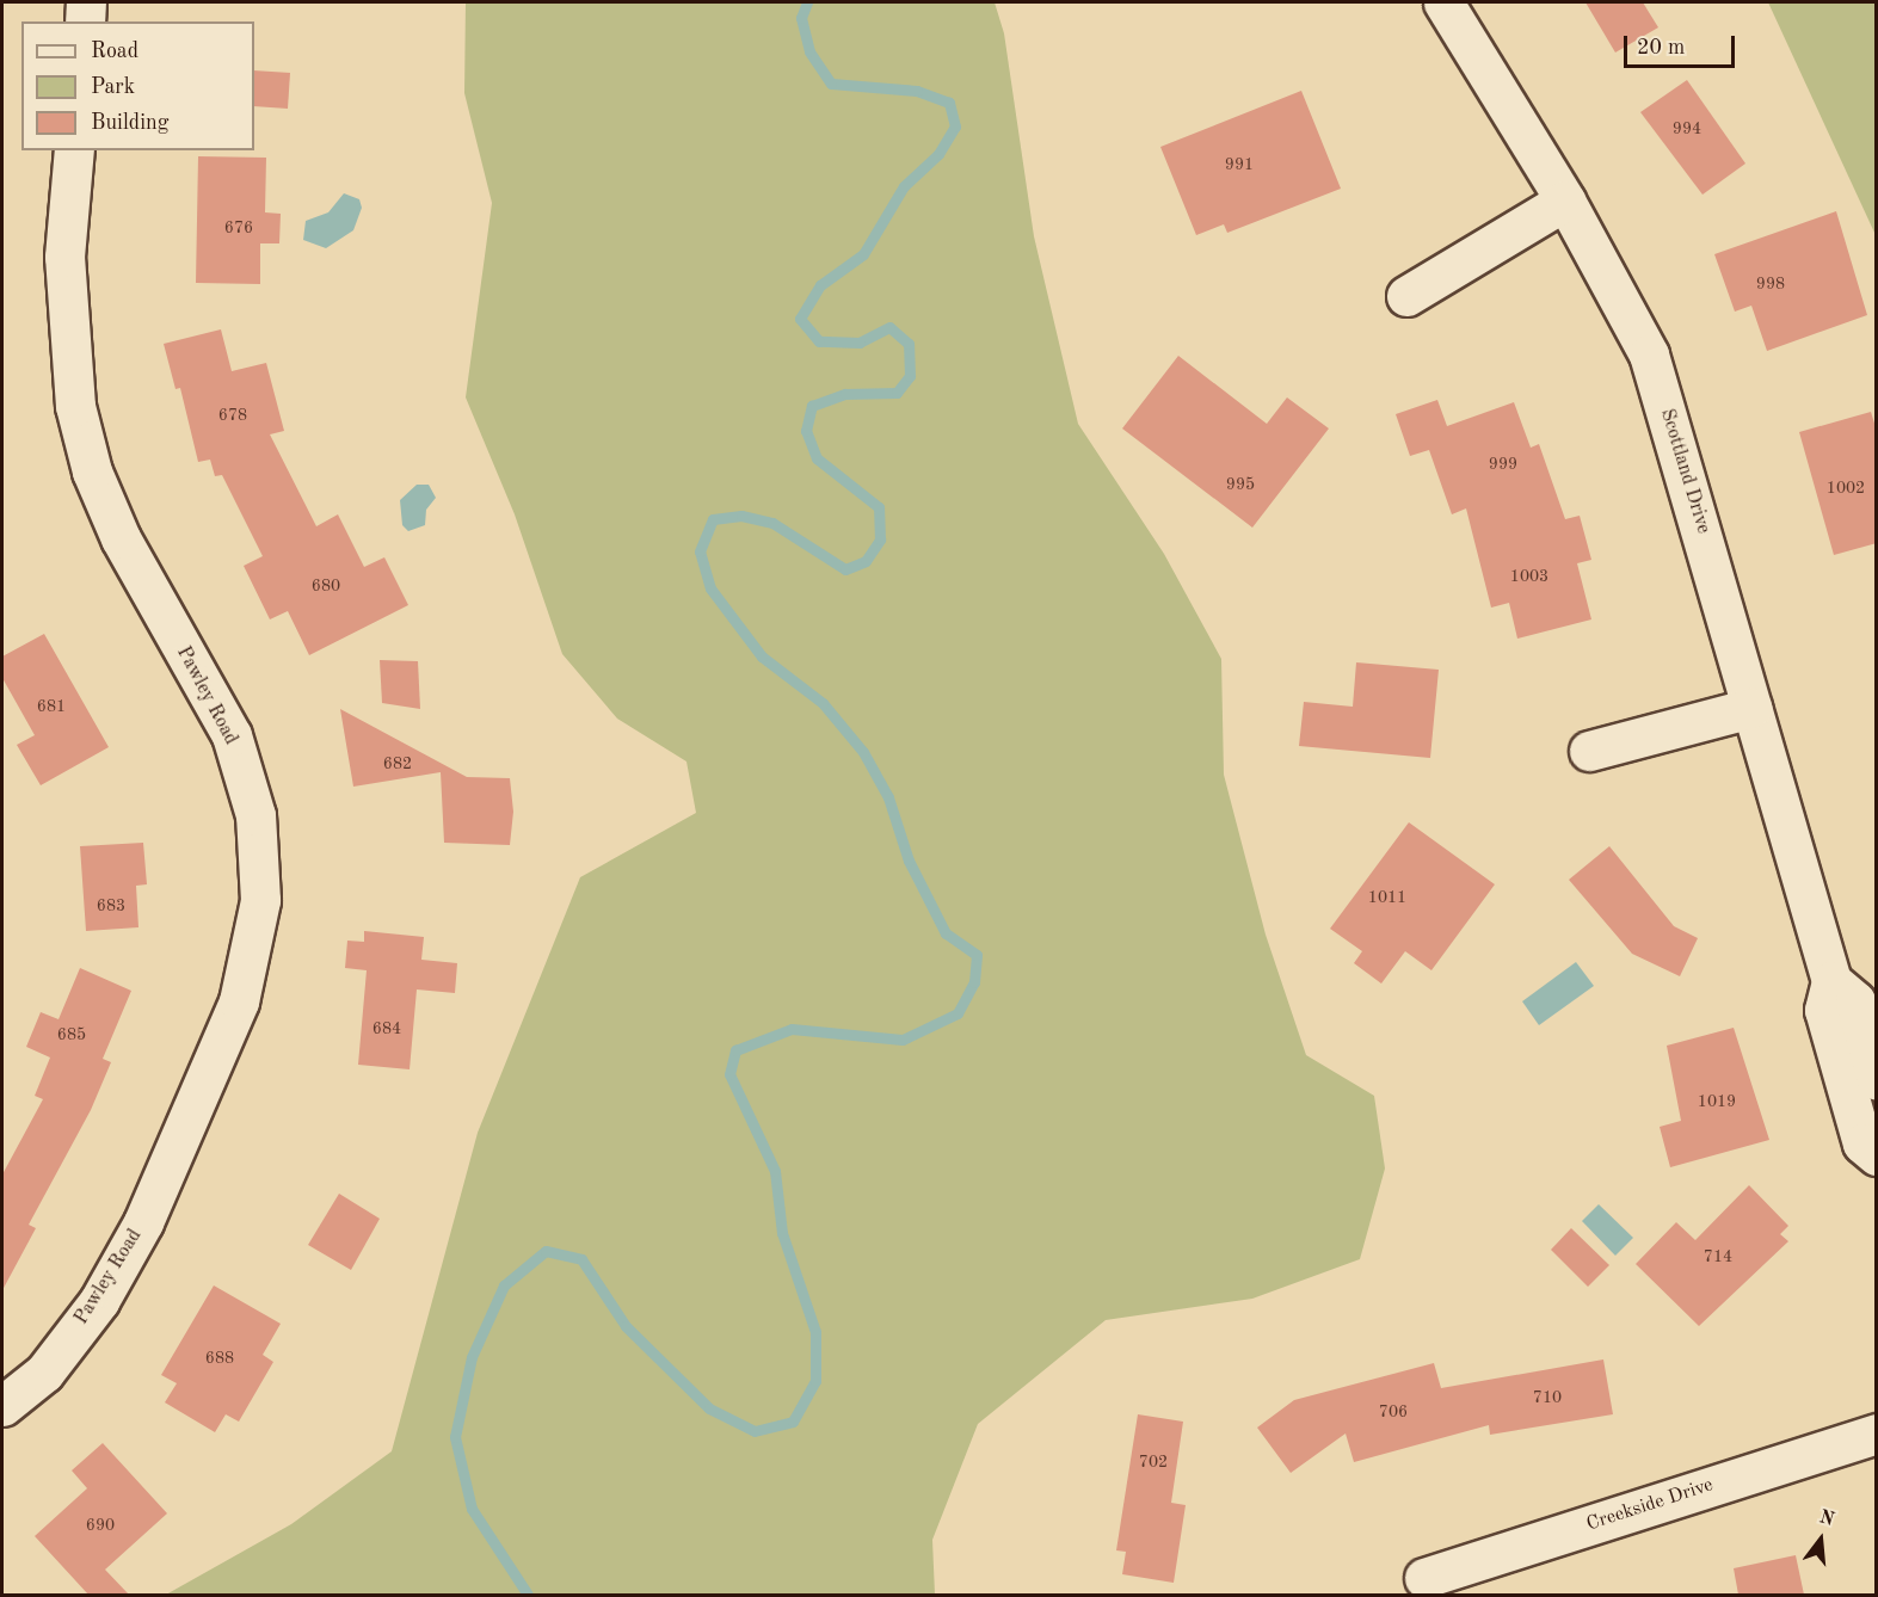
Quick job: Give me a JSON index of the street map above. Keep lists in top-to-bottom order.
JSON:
{
  "streets": {
    "street": ["Scottland Drive", "Pawley Road", "Creekside Drive"]
  },
  "house_numbers": [
    "994",
    "991",
    "676",
    "998",
    "678",
    "999",
    "995",
    "1002",
    "1003",
    "680",
    "681",
    "682",
    "1011",
    "683",
    "684",
    "685",
    "1019",
    "714",
    "688",
    "710",
    "706",
    "702",
    "690"
  ],
  "legend": ["Road", "Park", "Building"],
  "scale_bar": "20 m",
  "north": "top"
}
